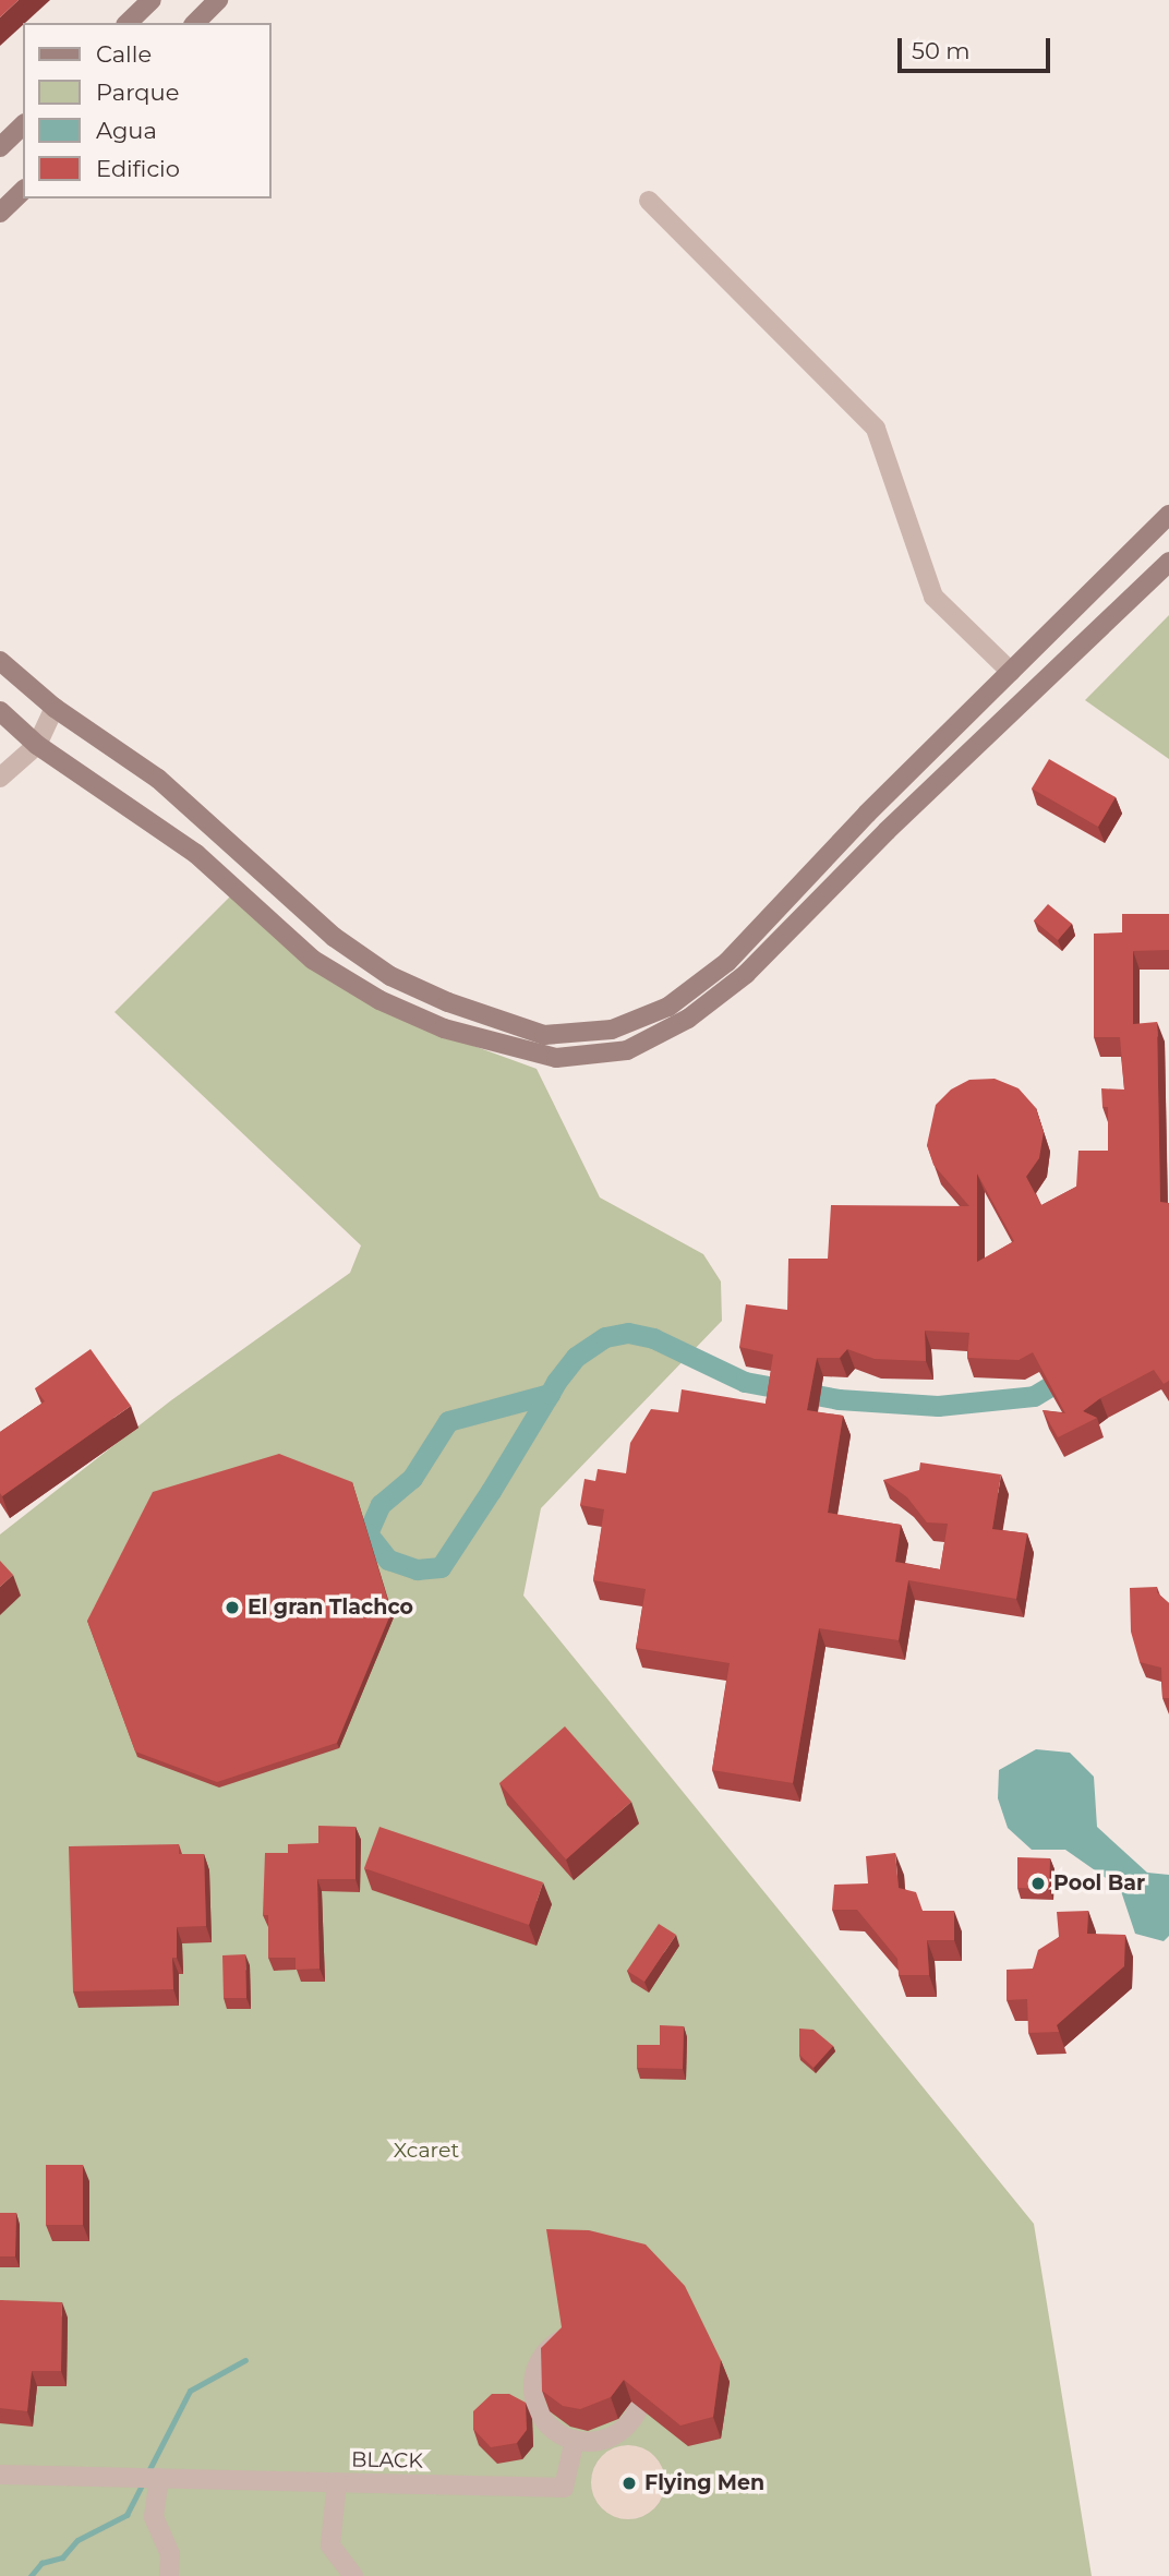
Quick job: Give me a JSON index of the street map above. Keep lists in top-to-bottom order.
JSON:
{
  "streets": {
    "street": ["BLACK"]
  },
  "parks": ["Xcaret"],
  "places": ["El gran Tlachco", "Pool Bar", "Flying Men"],
  "legend": [
    "Calle",
    "Parque",
    "Agua",
    "Edificio"
  ],
  "scale_bar": "50 m"
}
